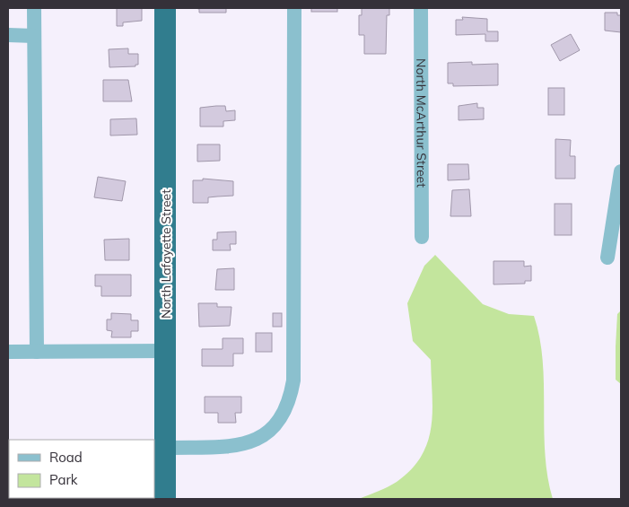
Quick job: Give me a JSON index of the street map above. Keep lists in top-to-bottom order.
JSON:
{
  "streets": {
    "highway": ["North Lafayette Street"],
    "street": ["North McArthur Street"]
  },
  "legend": ["Road", "Park"]
}
